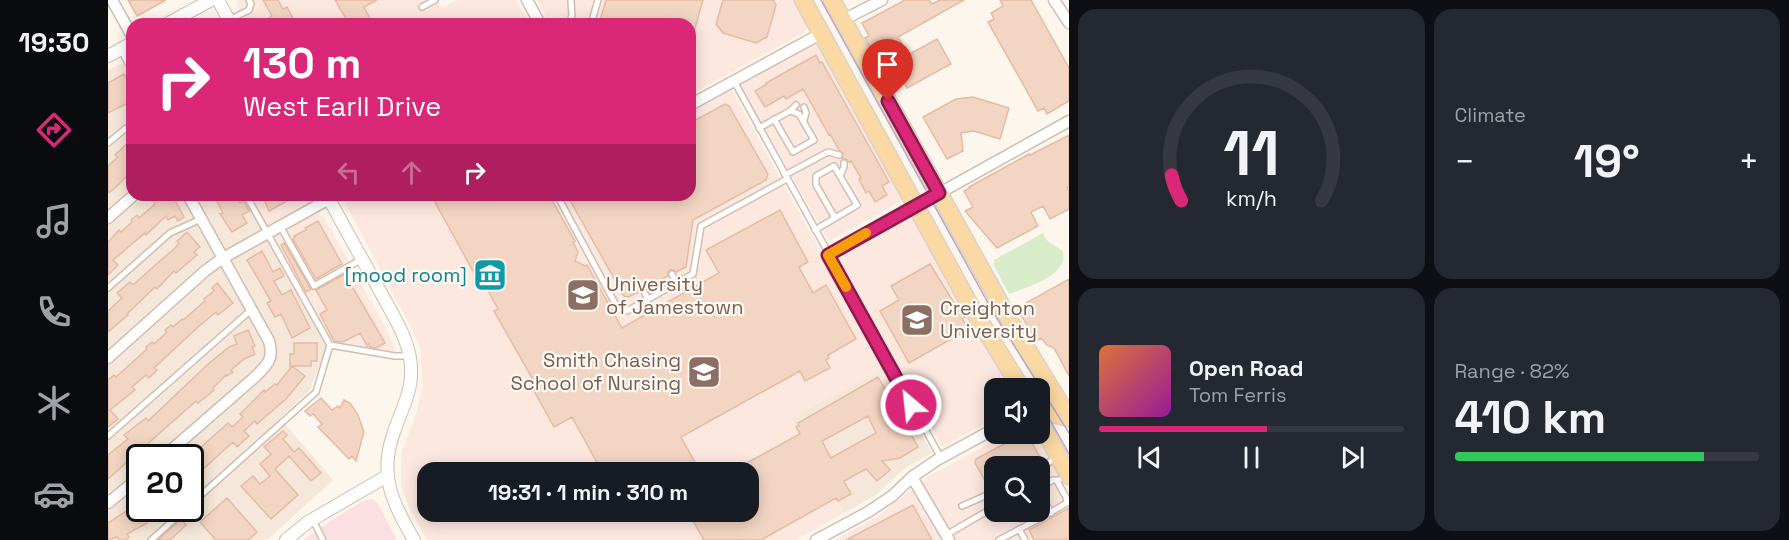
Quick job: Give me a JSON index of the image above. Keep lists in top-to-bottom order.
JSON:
{
  "places": {
    "museum": ["[mood room]"],
    "school or university": ["University of Jamestown", "Creighton University", "Smith Chasing School of Nursing"]
  },
  "page": {
    "tabs": "19:30",
    "tile": [
      "Climate",
      ["Range · 82%", "410 km"]
    ],
    "turn": ["130 m", "West Earll Drive"],
    "heat": ["−", "19°", "+"],
    "song": ["Open Road", "Tom Ferris"],
    "limit": "20",
    "trip": "19:31 · 1 min · 310 m",
    "gauge": ["11", "km/h"]
  }
}
